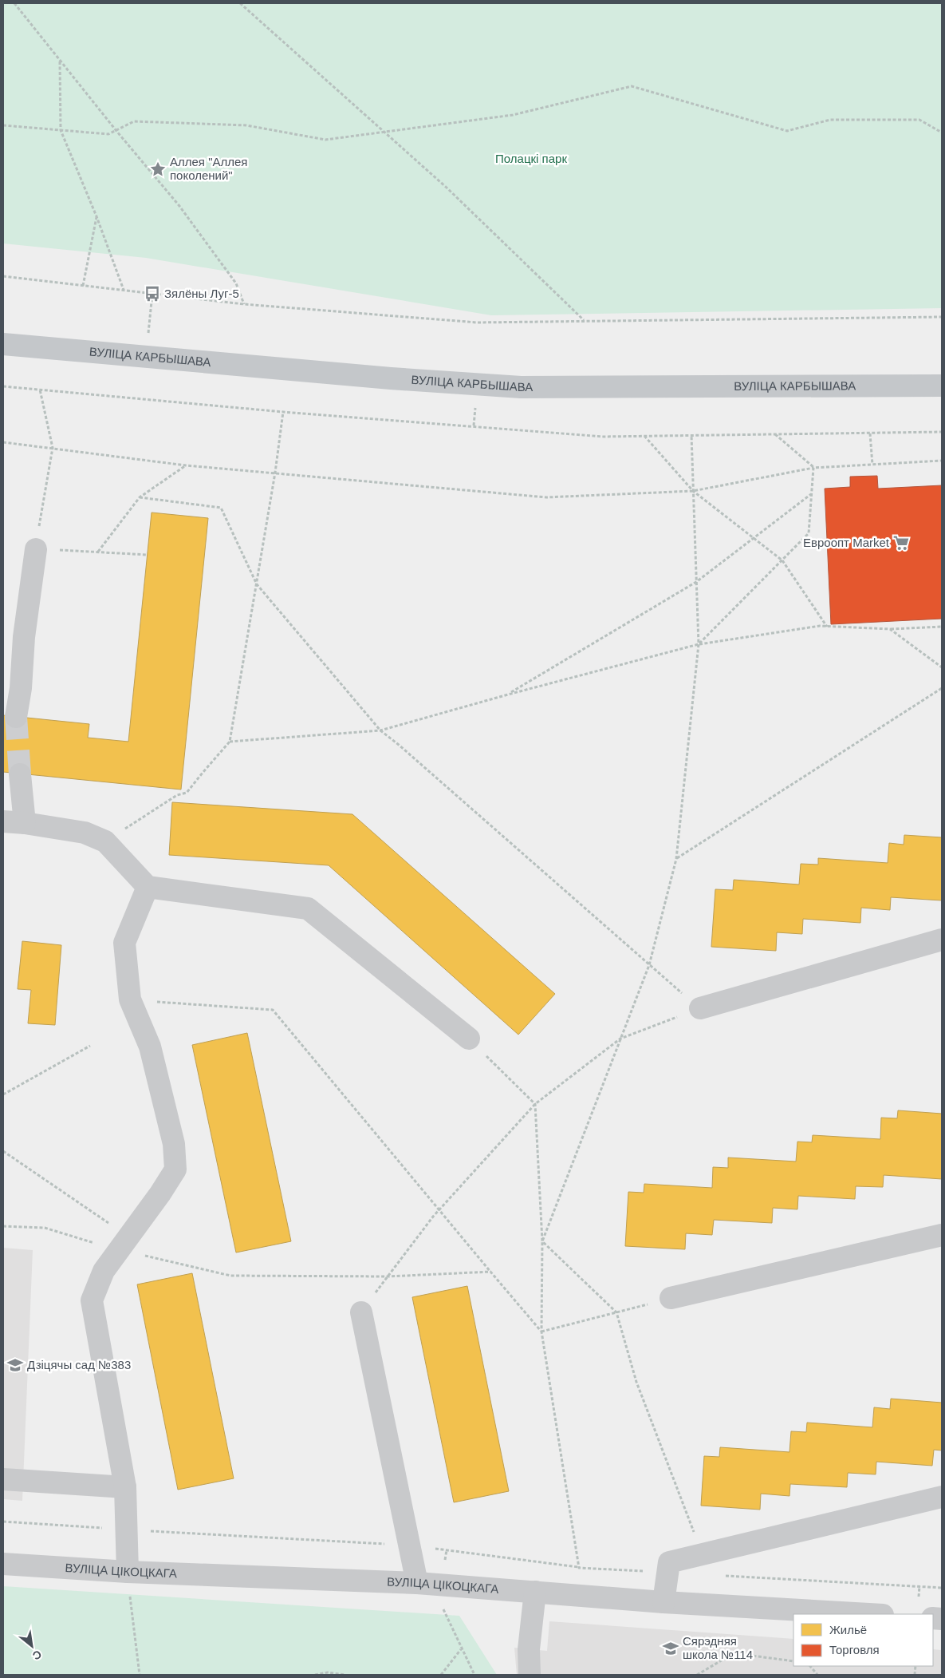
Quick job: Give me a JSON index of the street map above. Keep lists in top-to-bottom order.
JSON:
{
  "streets": {
    "main road": ["ВУЛІЦА КАРБЫШАВА"],
    "street": ["ВУЛІЦА ЦІКОЦКАГА"]
  },
  "parks": ["Полацкі парк"],
  "places": {
    "place": ["Аллея \"Аллея поколений\""],
    "bus stop": ["Зялёны Луг-5"],
    "supermarket": ["Евроопт Market"],
    "school or university": ["Дзіцячы сад №383", "Сярэдняя школа №114"]
  },
  "legend": ["Жильё", "Торговля"],
  "north": "bottom right"
}
